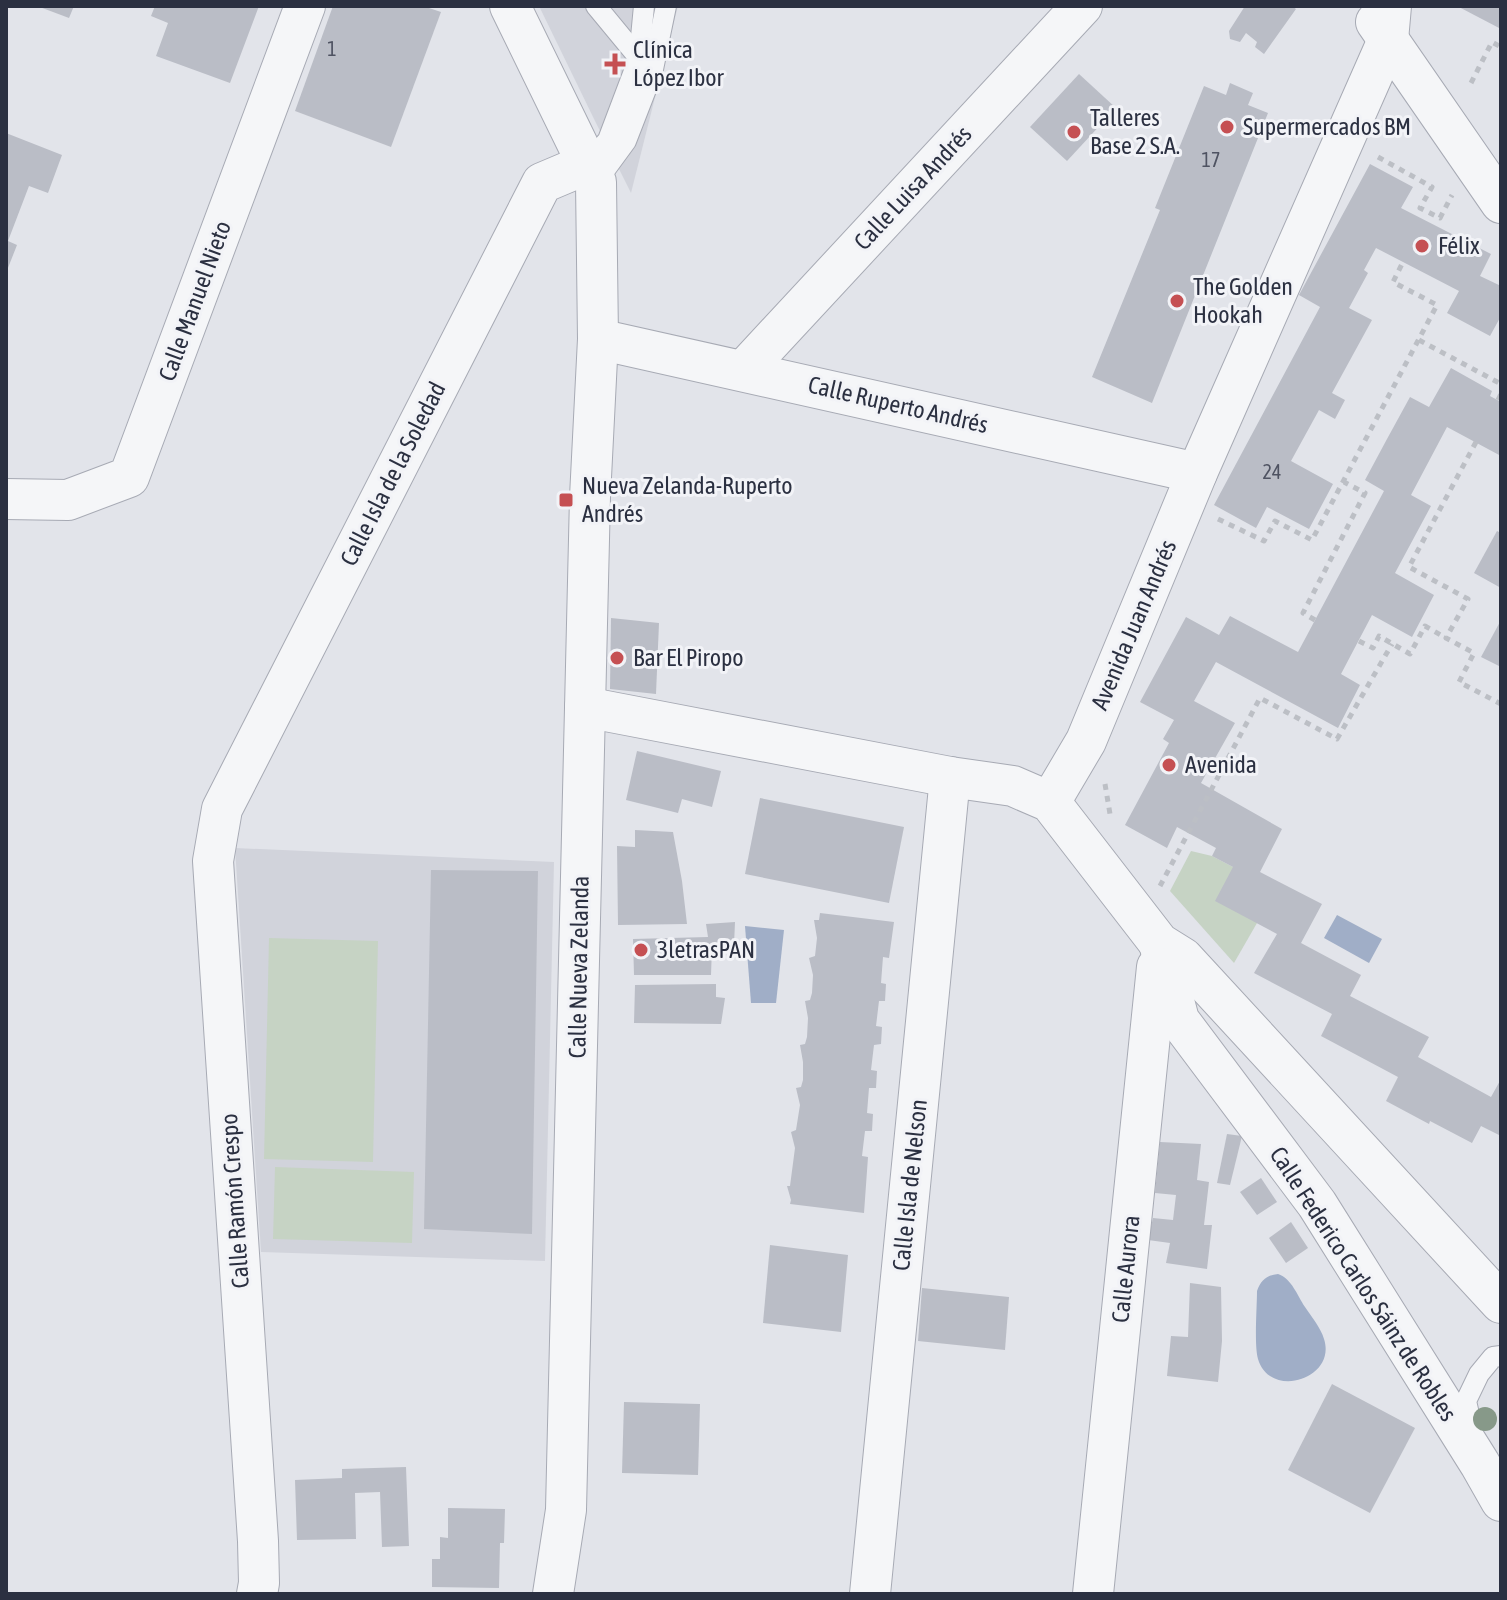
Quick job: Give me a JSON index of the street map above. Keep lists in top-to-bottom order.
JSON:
{
  "streets": {
    "street": [
      "Calle Luisa Andrés",
      "Calle Manuel Nieto",
      "Calle Ruperto Andrés",
      "Calle Isla de la Soledad",
      "Avenida Juan Andrés",
      "Calle Nueva Zelanda",
      "Calle Isla de Nelson",
      "Calle Ramón Crespo",
      "Calle Aurora",
      "Calle Federico Carlos Sáinz de Robles"
    ]
  },
  "crossings": [
    ["Calle Luisa Andrés", "Calle Ruperto Andrés"],
    ["Calle Ruperto Andrés", "Avenida Juan Andrés"],
    ["Calle Ruperto Andrés", "Calle Nueva Zelanda"],
    ["Calle Isla de la Soledad", "Calle Nueva Zelanda"],
    ["Calle Isla de la Soledad", "Calle Ramón Crespo"],
    ["Avenida Juan Andrés", "Calle Federico Carlos Sáinz de Robles"],
    ["Calle Aurora", "Calle Federico Carlos Sáinz de Robles"]
  ],
  "places": {
    "health": ["Clínica López Ibor"],
    "other": [
      "Supermercados BM",
      "Talleres Base 2 S.A.",
      "Félix",
      "The Golden Hookah",
      "Bar El Piropo",
      "Avenida",
      "3letrasPAN"
    ],
    "transit": ["Nueva Zelanda-Ruperto Andrés"]
  },
  "house_numbers": ["1", "17", "24"]
}
